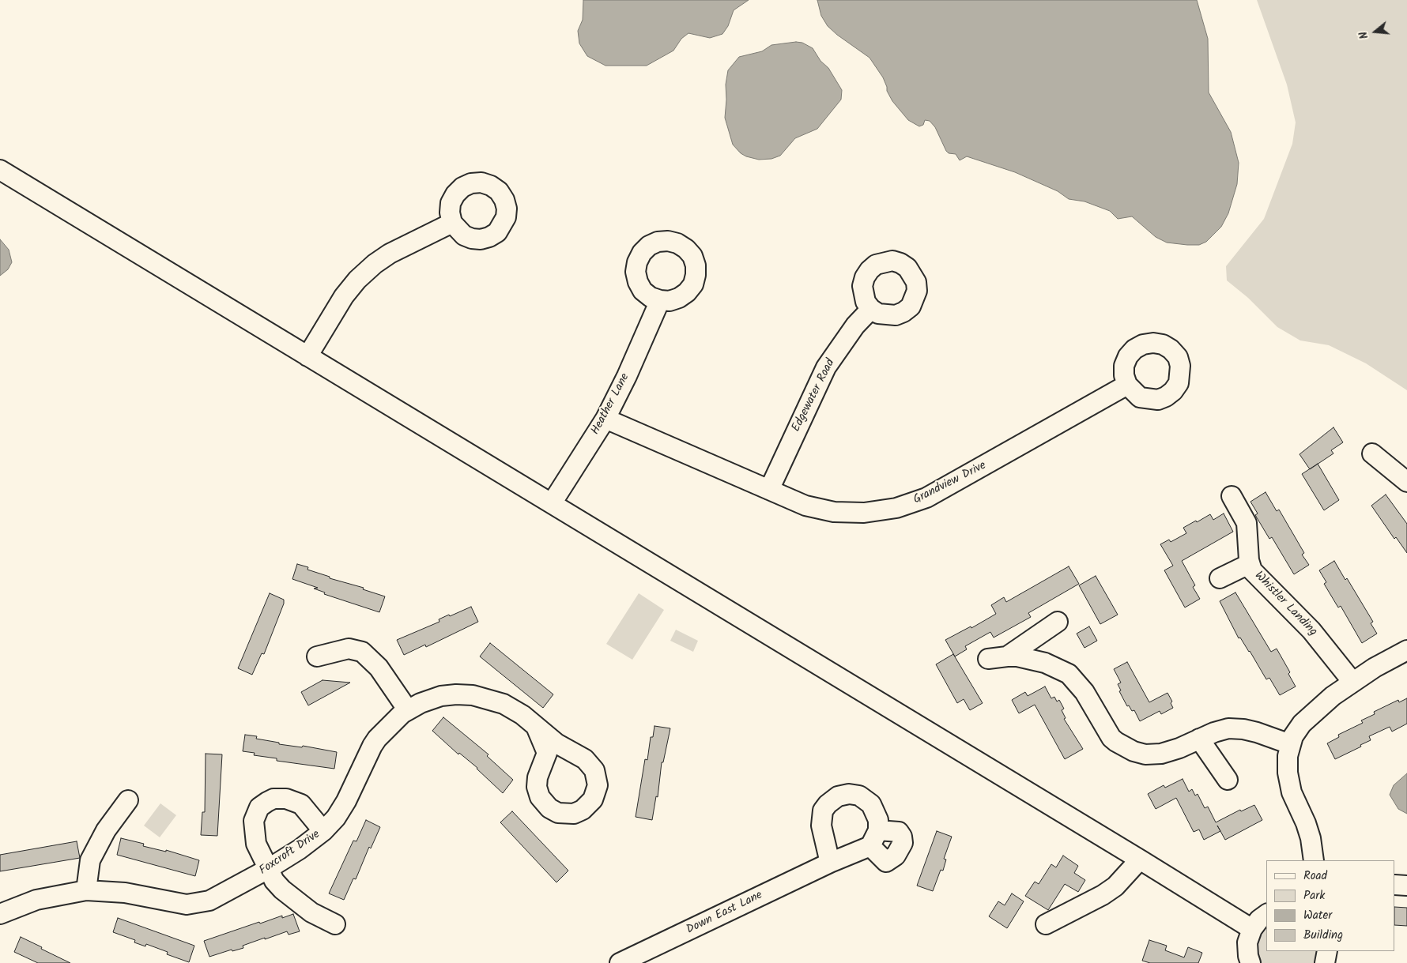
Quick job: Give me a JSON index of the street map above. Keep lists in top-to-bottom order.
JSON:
{
  "streets": {
    "street": [
      "Edgewater Road",
      "Heather Lane",
      "Grandview Drive",
      "Whistler Landing",
      "Foxcroft Drive",
      "Down East Lane"
    ]
  },
  "crossings": [
    ["Edgewater Road", "Grandview Drive"],
    ["Heather Lane", "Grandview Drive"]
  ],
  "legend": [
    "Road",
    "Park",
    "Water",
    "Building"
  ],
  "north": "left"
}
